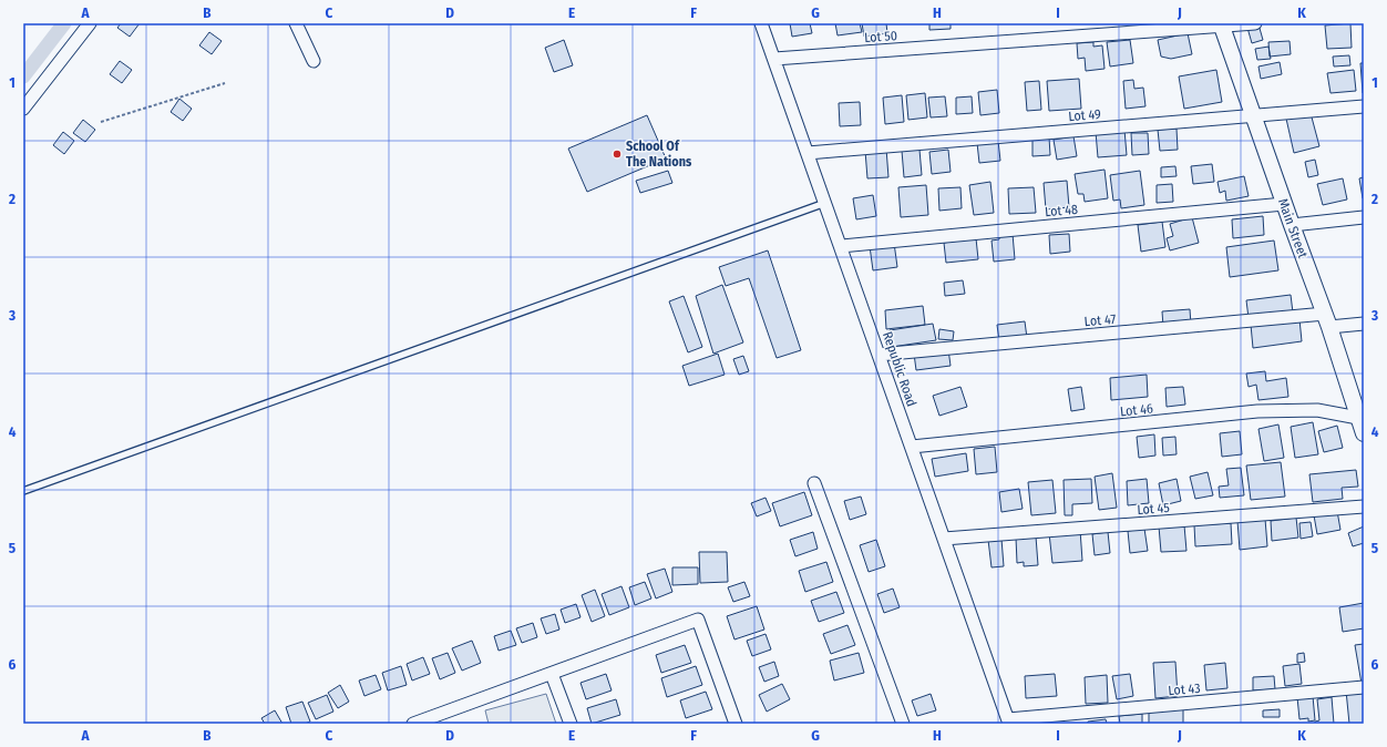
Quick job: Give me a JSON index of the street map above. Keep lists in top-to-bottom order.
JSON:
{
  "streets": {
    "street": [
      "Lot 50",
      "Lot 49",
      "Lot 48",
      "Main Street",
      "Lot 47",
      "Republic Road",
      "Lot 46",
      "Lot 45",
      "Lot 43"
    ]
  },
  "crossings": [
    ["Lot 50", "Main Street"],
    ["Lot 50", "Republic Road"],
    ["Lot 49", "Main Street"],
    ["Lot 49", "Republic Road"],
    ["Lot 48", "Main Street"],
    ["Lot 48", "Republic Road"],
    ["Main Street", "Lot 47"],
    ["Main Street", "Lot 46"],
    ["Lot 47", "Republic Road"],
    ["Republic Road", "Lot 46"],
    ["Republic Road", "Lot 45"],
    ["Republic Road", "Lot 43"]
  ],
  "places": ["School Of The Nations"],
  "grid": {
    "columns": [
      "A",
      "B",
      "C",
      "D",
      "E",
      "F",
      "G",
      "H",
      "I",
      "J",
      "K"
    ],
    "rows": [
      "1",
      "2",
      "3",
      "4",
      "5",
      "6"
    ]
  }
}
